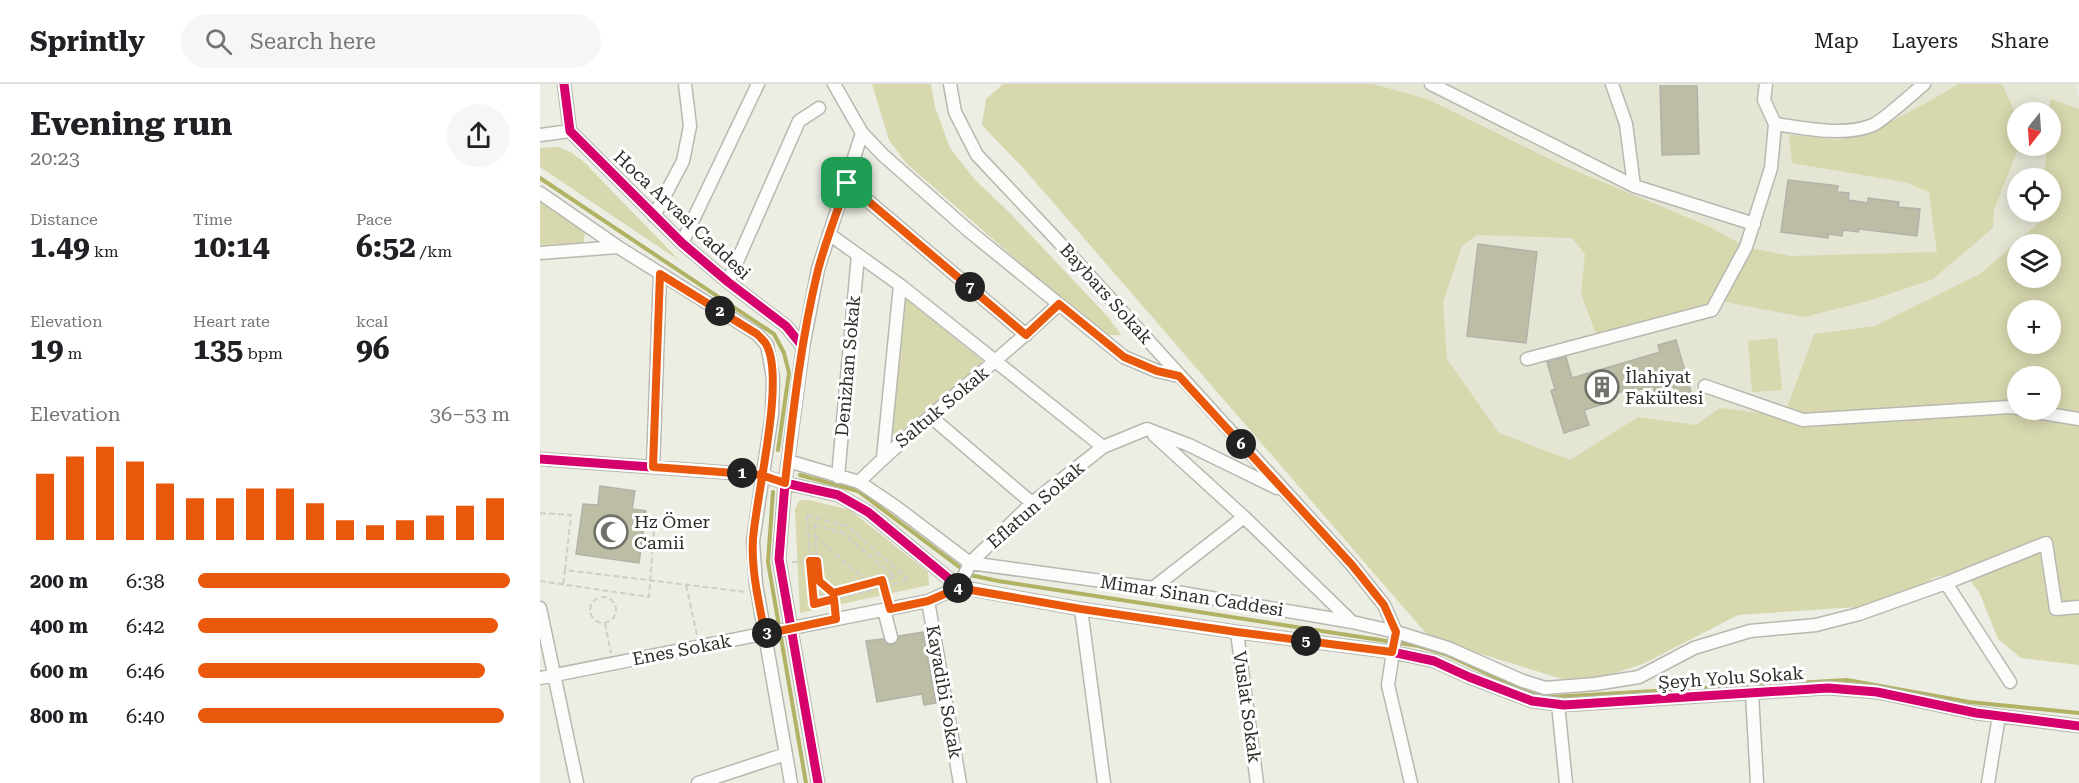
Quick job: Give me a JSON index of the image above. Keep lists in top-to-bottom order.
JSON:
{
  "streets": {
    "street": [
      "Hoca Arvasi Caddesi",
      "Baybars Sokak",
      "Denizhan Sokak",
      "Saltuk Sokak",
      "Eflatun Sokak",
      "Mimar Sinan Caddesi",
      "Enes Sokak",
      "Şeyh Yolu Sokak",
      "Kayadibi Sokak",
      "Vuslat Sokak"
    ]
  },
  "crossings": [
    ["Baybars Sokak", "Mimar Sinan Caddesi"],
    ["Eflatun Sokak", "Mimar Sinan Caddesi"],
    ["Mimar Sinan Caddesi", "Enes Sokak"],
    ["Mimar Sinan Caddesi", "Şeyh Yolu Sokak"],
    ["Mimar Sinan Caddesi", "Vuslat Sokak"],
    ["Enes Sokak", "Kayadibi Sokak"]
  ],
  "places": {
    "building": ["İlahiyat Fakültesi"],
    "mosque": ["Hz Ömer Camii"]
  },
  "north": "bottom",
  "page": {
    "header": "Sprintly",
    "search": "Search here",
    "nav": ["Map", "Layers", "Share"],
    "heading": ["Evening run", "20:23"],
    "map_buttons": ["+", "−"],
    "stats": [
      ["Distance", "1.49 km"],
      ["Time", "10:14"],
      ["Pace", "6:52 /km"],
      ["Elevation", "19 m"],
      ["Heart rate", "135 bpm"],
      ["kcal", "96"]
    ],
    "pins": [
      "7",
      "2",
      "6",
      "1",
      "4",
      "3",
      "5"
    ],
    "chart": ["Elevation", "36–53 m"],
    "list": [
      {
        "name": "200 m",
        "note": "6:38"
      },
      {
        "name": "400 m",
        "note": "6:42"
      },
      {
        "name": "600 m",
        "note": "6:46"
      },
      {
        "name": "800 m",
        "note": "6:40"
      }
    ]
  }
}
